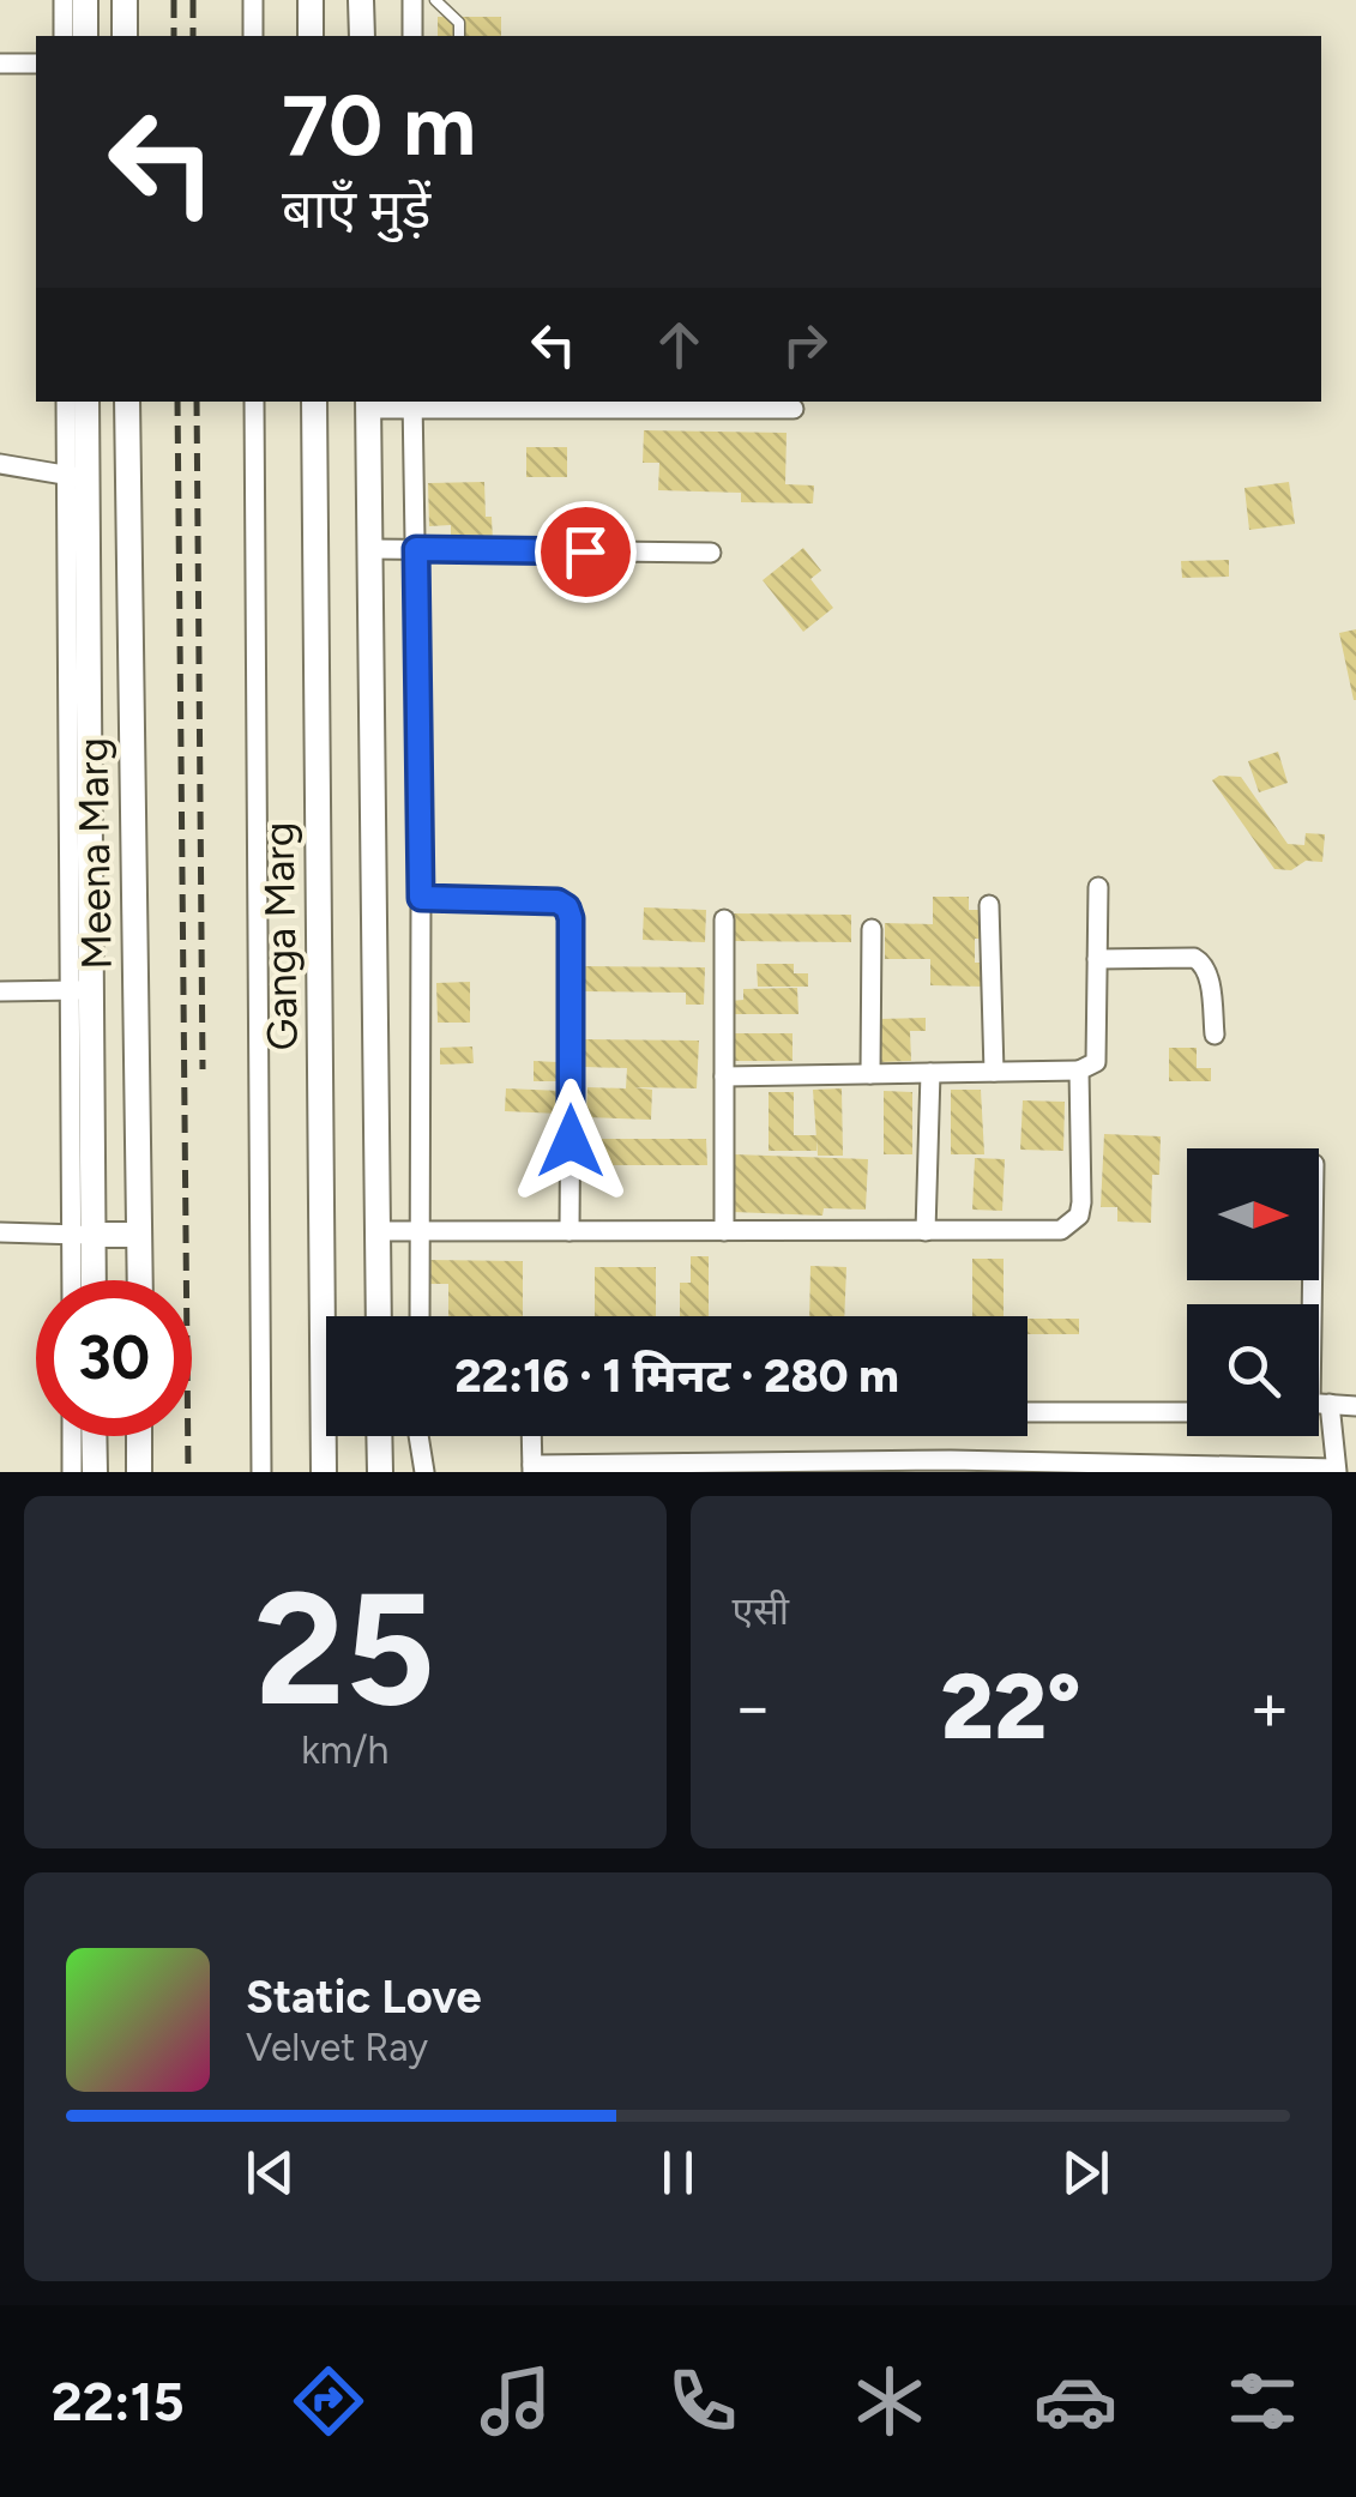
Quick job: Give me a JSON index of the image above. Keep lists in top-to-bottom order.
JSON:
{
  "streets": {
    "street": ["Meena Marg", "Ganga Marg"]
  },
  "north": "right",
  "page": {
    "turn": ["70 m", "बाएँ मुड़ें"],
    "limit": "30",
    "trip": "22:16 · 1 मिनट · 280 m",
    "tile": [
      ["25", "km/h"],
      "एसी"
    ],
    "heat": ["−", "22°", "+"],
    "song": ["Static Love", "Velvet Ray"],
    "tabs": "22:15"
  }
}
